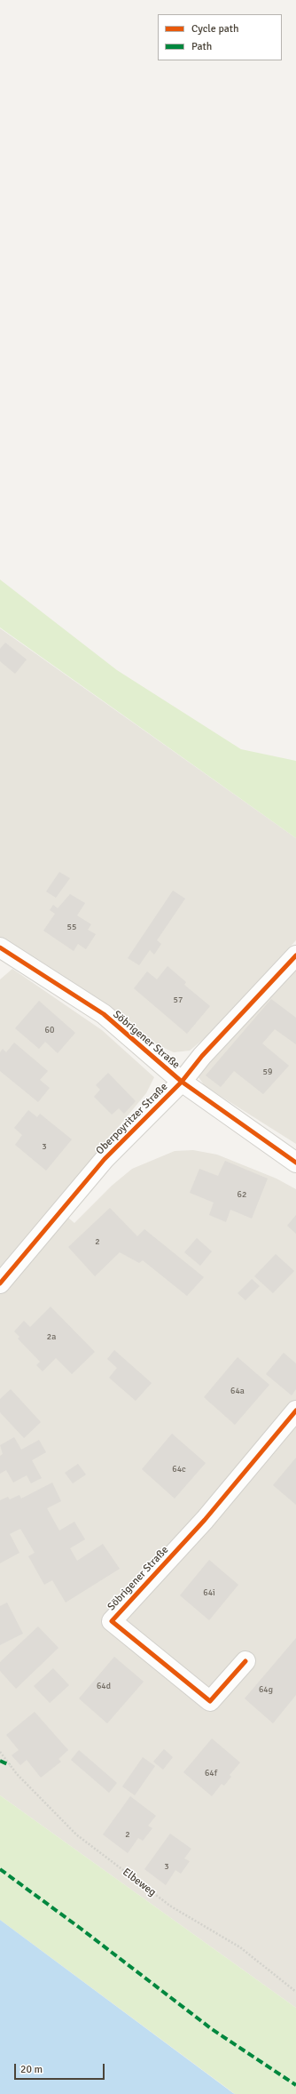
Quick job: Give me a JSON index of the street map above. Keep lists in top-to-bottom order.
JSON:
{
  "streets": {
    "street": ["Söbrigener Straße", "Oberpoyritzer Straße"],
    "path": ["Elbeweg"]
  },
  "crossings": [
    ["Söbrigener Straße", "Oberpoyritzer Straße"]
  ],
  "house_numbers": [
    "55",
    "57",
    "60",
    "59",
    "3",
    "62",
    "2",
    "2a",
    "64a",
    "64c",
    "64i",
    "64d",
    "64g",
    "64f",
    "2",
    "3"
  ],
  "legend": ["Cycle path", "Path"],
  "scale_bar": "20 m"
}
